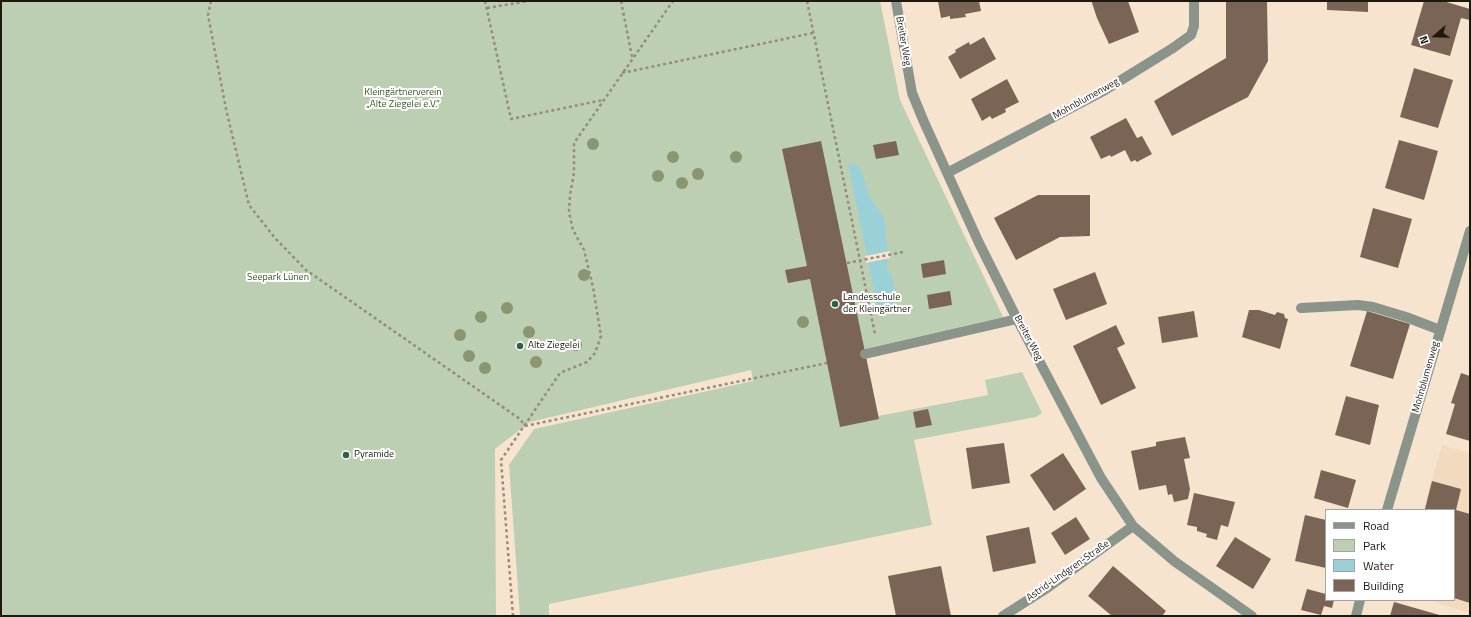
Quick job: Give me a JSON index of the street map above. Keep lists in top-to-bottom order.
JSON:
{
  "streets": {
    "street": ["Breiter Weg", "Mohnblumenweg", "Astrid-Lindgren-Straße"]
  },
  "crossings": [
    ["Breiter Weg", "Mohnblumenweg"],
    ["Breiter Weg", "Astrid-Lindgren-Straße"]
  ],
  "parks": ["Kleingärtnerverein „Alte Ziegelei e.V.”", "Seepark Lünen"],
  "places": ["Landesschule der Kleingärtner", "Alte Ziegelei", "Pyramide"],
  "legend": [
    "Road",
    "Park",
    "Water",
    "Building"
  ],
  "north": "left"
}
